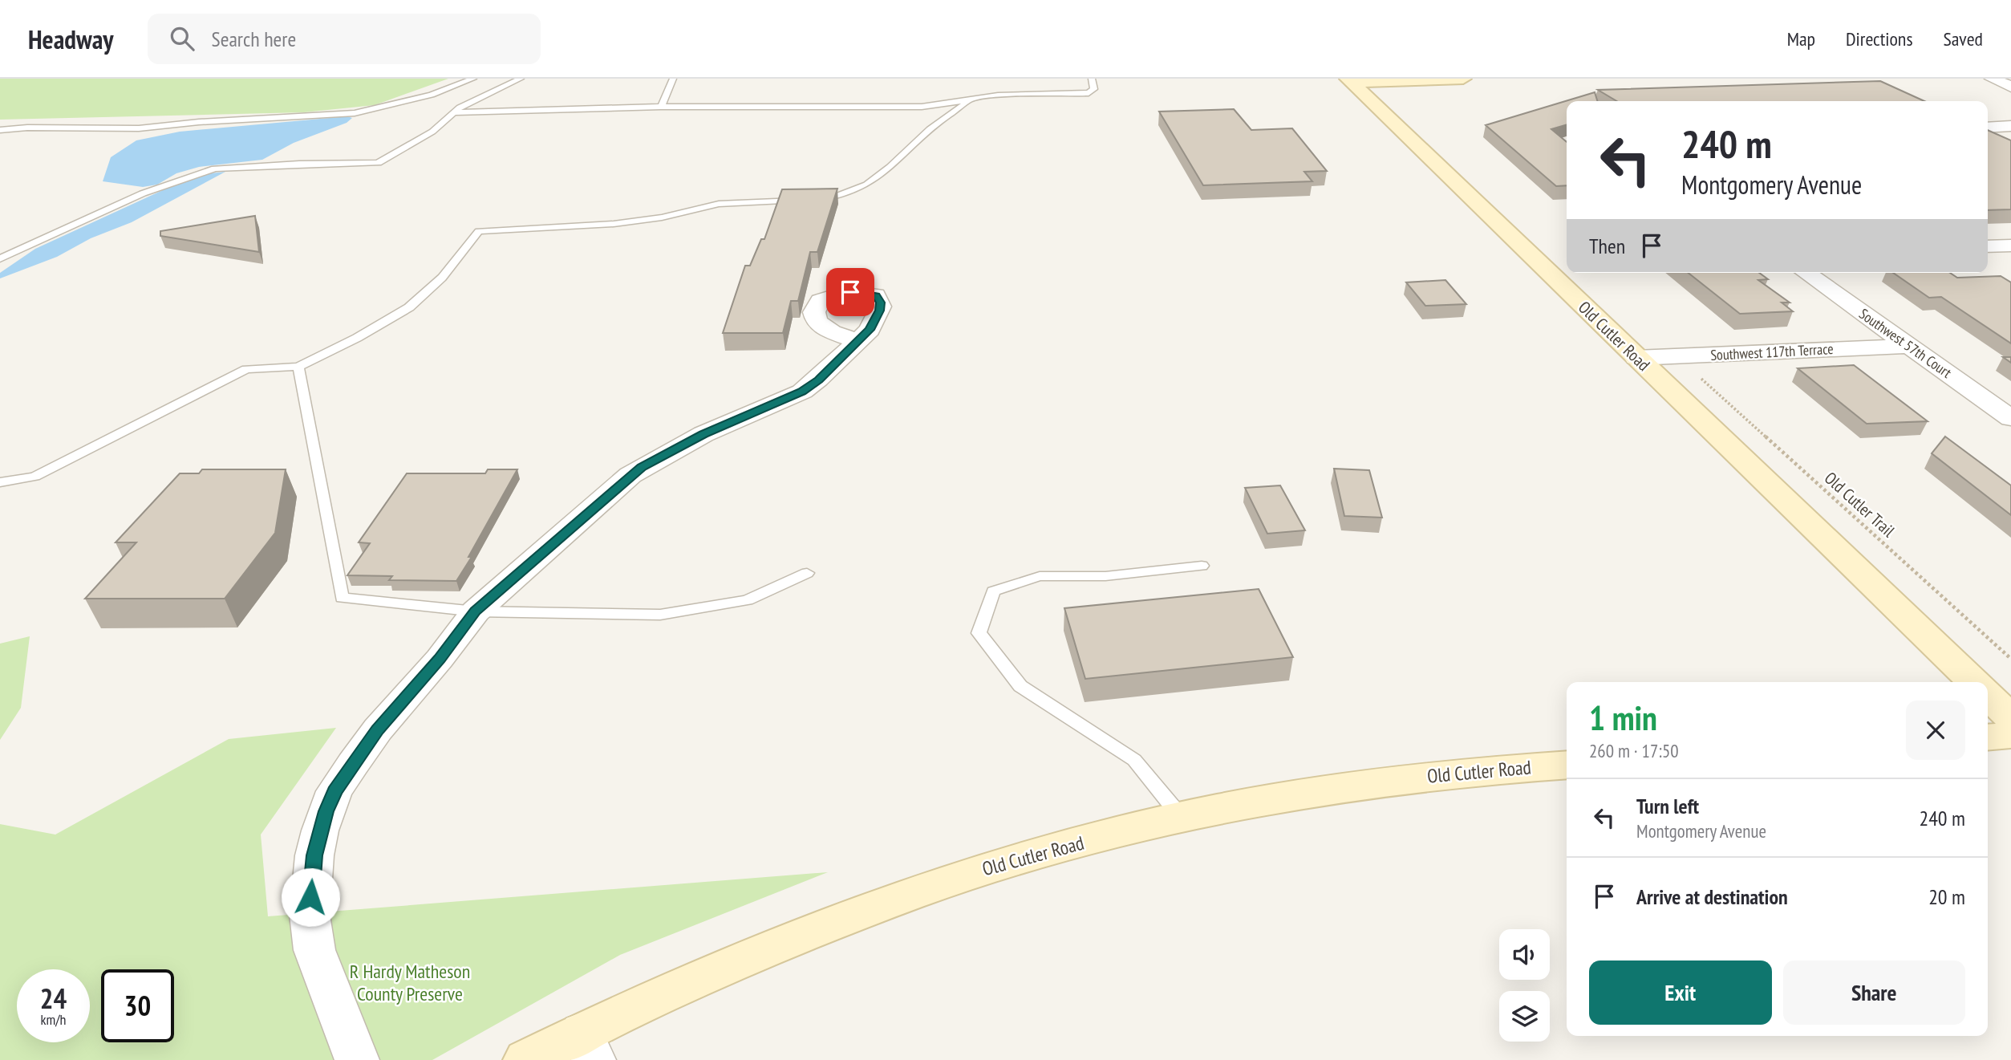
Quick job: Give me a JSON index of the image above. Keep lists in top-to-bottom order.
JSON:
{
  "streets": {
    "main road": ["Old Cutler Road"],
    "street": ["Southwest 57th Court", "Southwest 117th Terrace"],
    "path": ["Old Cutler Trail"]
  },
  "crossings": [
    ["Old Cutler Road", "Southwest 117th Terrace"],
    ["Southwest 57th Court", "Southwest 117th Terrace"]
  ],
  "parks": ["R Hardy Matheson County Preserve"],
  "page": {
    "header": "Headway",
    "search": "Search here",
    "nav": ["Map", "Directions", "Saved"],
    "turn": ["240 m", "Montgomery Avenue"],
    "then": "Then",
    "heading": ["1 min", "260 m · 17:50"],
    "list": [
      {
        "name": "Turn left",
        "note": "Montgomery Avenue",
        "value": "240 m"
      },
      {
        "name": "Arrive at destination",
        "value": "20 m"
      }
    ],
    "buttons": ["Exit", "Share"],
    "speed": "24 km/h",
    "limit": "30"
  }
}
